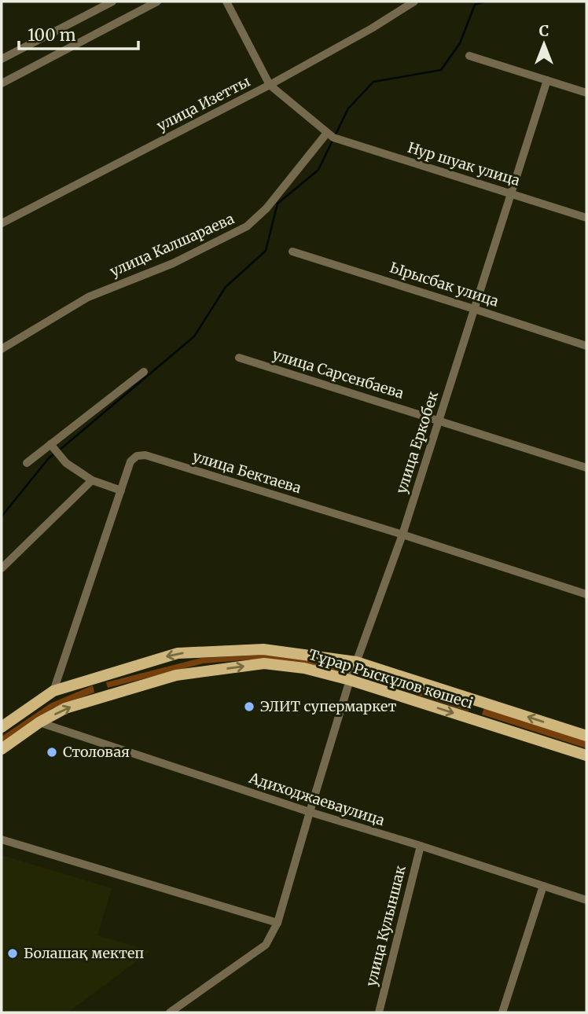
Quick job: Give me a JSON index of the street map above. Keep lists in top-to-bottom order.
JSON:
{
  "streets": {
    "main road": ["Тұрар Рыскұлов көшесі"],
    "street": [
      "улица Изетты",
      "Нур шуак улица",
      "улица Калшараева",
      "Ырысбак улица",
      "улица Сарсенбаева",
      "улица Еркобек",
      "улица Бектаева",
      "Адиходжаеваулица",
      "улица Кулыншак"
    ]
  },
  "crossings": [
    ["Нур шуак улица", "улица Калшараева"],
    ["Нур шуак улица", "улица Еркобек"],
    ["Ырысбак улица", "улица Еркобек"],
    ["улица Сарсенбаева", "улица Еркобек"],
    ["улица Еркобек", "улица Бектаева"],
    ["улица Еркобек", "Тұрар Рыскұлов көшесі"],
    ["улица Еркобек", "Адиходжаеваулица"],
    ["улица Бектаева", "Тұрар Рыскұлов көшесі"],
    ["Тұрар Рыскұлов көшесі", "Адиходжаеваулица"],
    ["Адиходжаеваулица", "улица Кулыншак"]
  ],
  "places": ["ЭЛИТ супермаркет", "Столовая", "Болашақ мектеп"],
  "scale_bar": "100 m",
  "north": "top"
}
